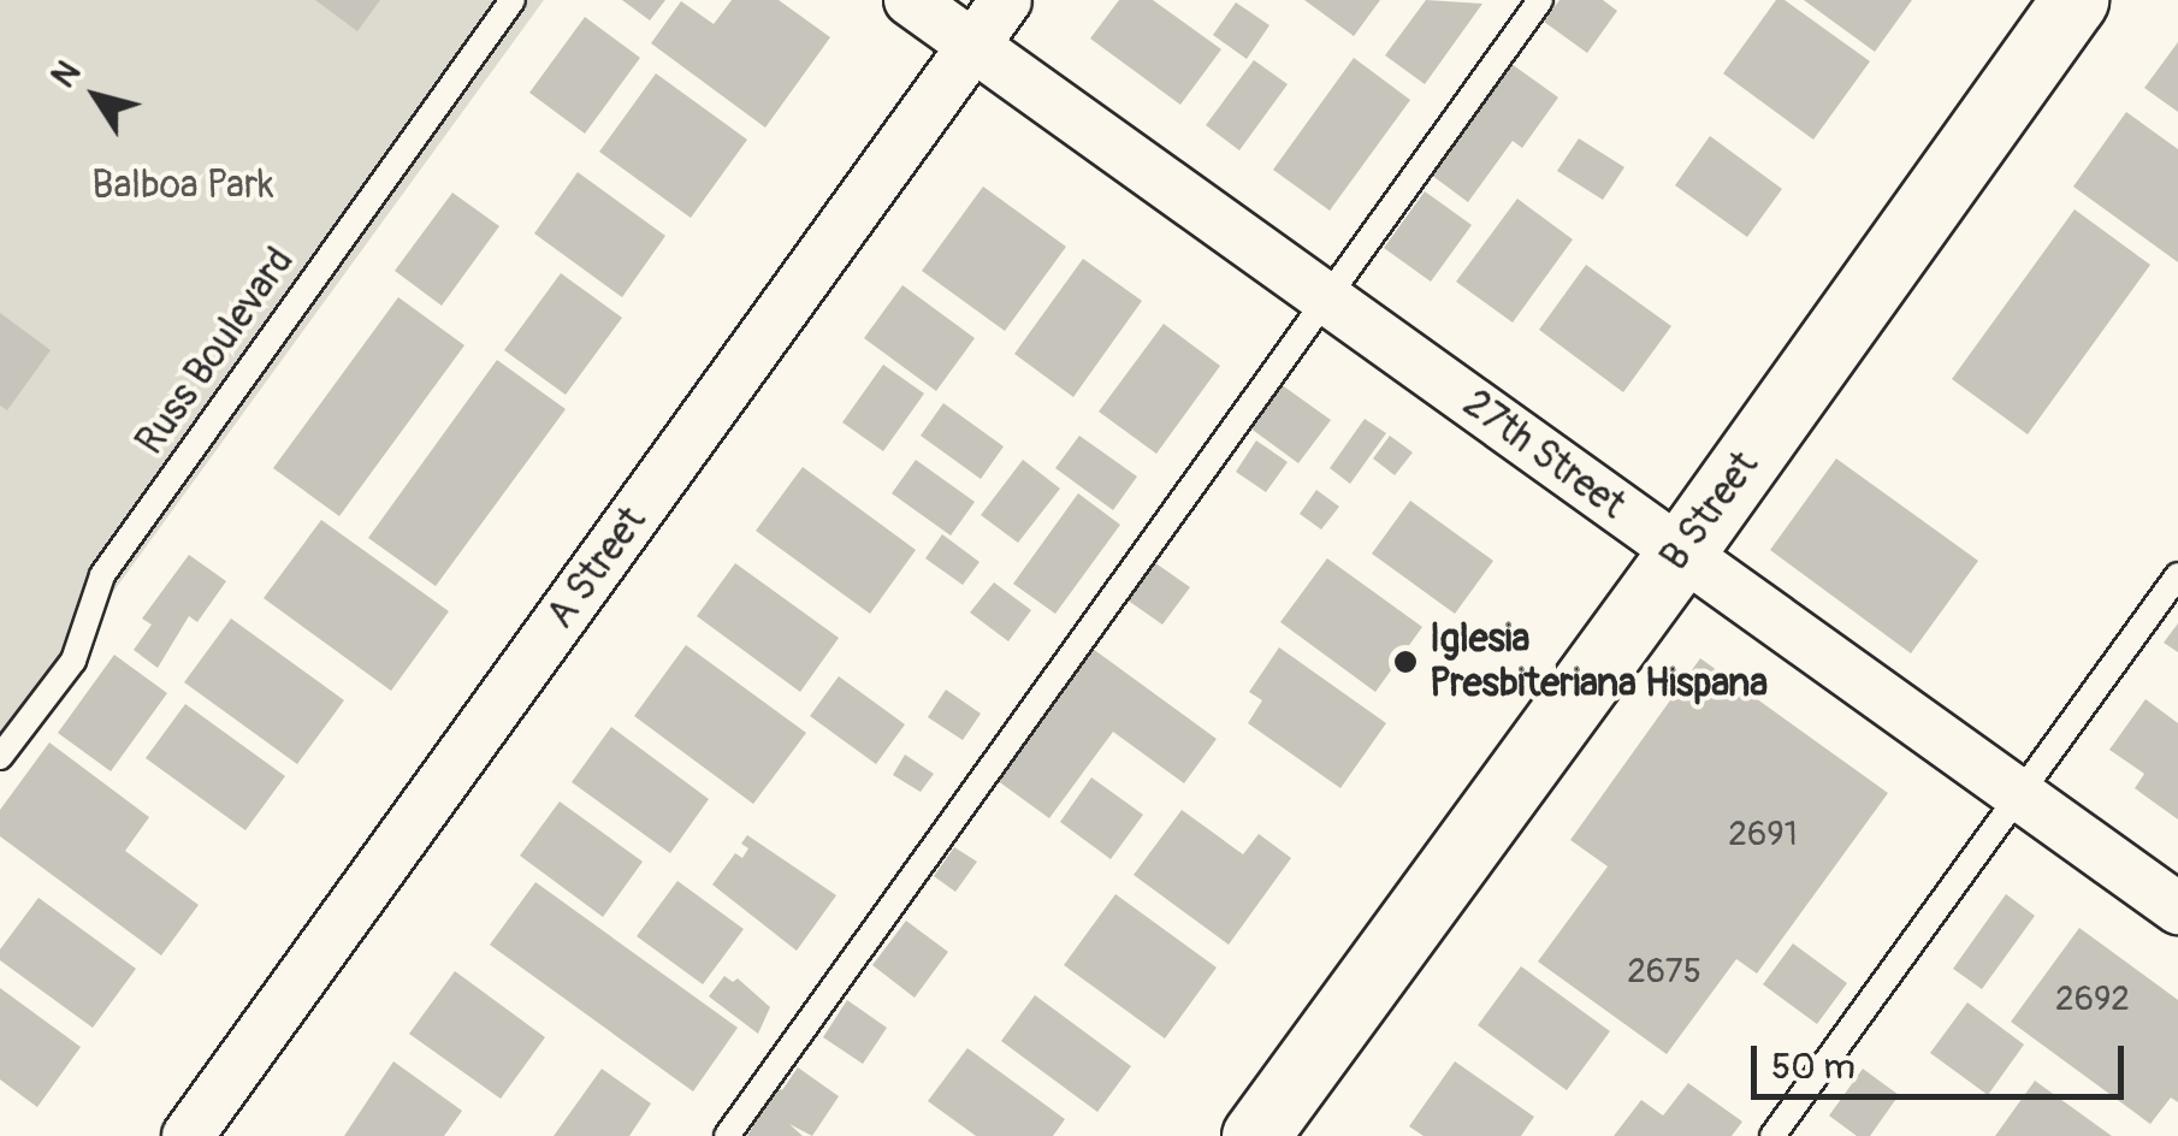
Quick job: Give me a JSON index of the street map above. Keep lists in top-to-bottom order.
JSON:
{
  "streets": {
    "main road": ["B Street"],
    "street": ["27th Street", "A Street"],
    "lane": ["Russ Boulevard"]
  },
  "crossings": [
    ["27th Street", "B Street"],
    ["27th Street", "A Street"]
  ],
  "parks": ["Balboa Park"],
  "places": ["Iglesia Presbiteriana Hispana"],
  "house_numbers": ["2691", "2675", "2692"],
  "scale_bar": "50 m",
  "north": "top left"
}
